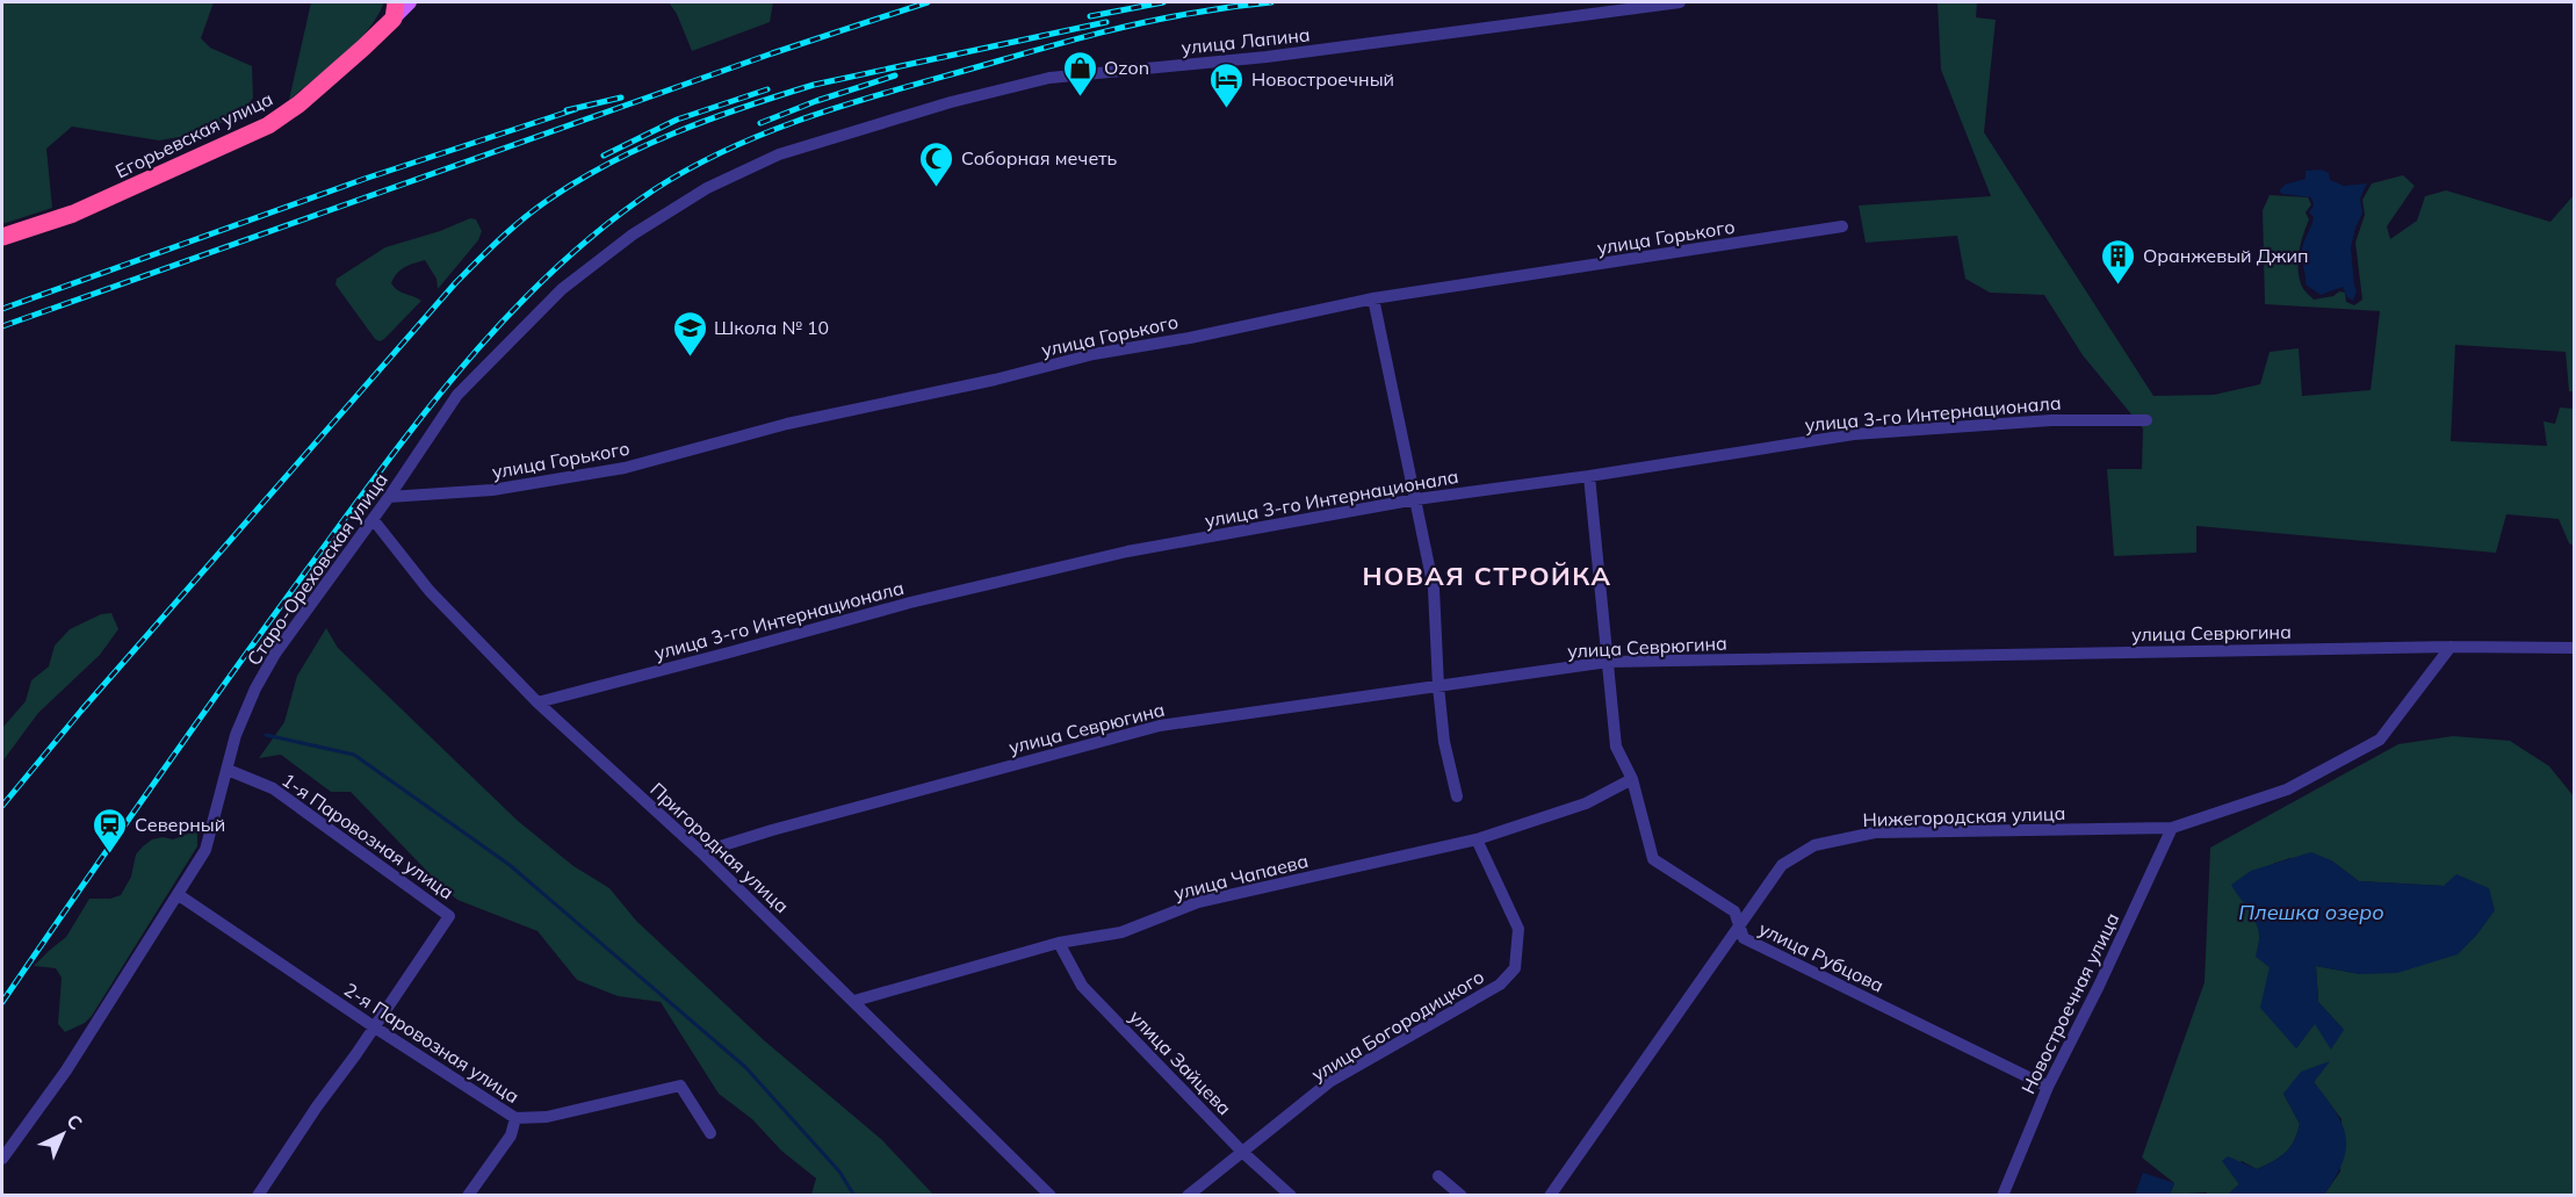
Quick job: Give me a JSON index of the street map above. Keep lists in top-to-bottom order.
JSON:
{
  "streets": {
    "highway": ["Егорьевская улица"],
    "street": [
      "улица Лапина",
      "улица Горького",
      "улица 3-го Интернационала",
      "Старо-Ореховская улица",
      "улица Севрюгина",
      "Нижегородская улица",
      "1-я Паровозная улица",
      "Пригородная улица",
      "улица Чапаева",
      "улица Рубцова",
      "Новостроечная улица",
      "улица Богородицкого",
      "2-я Паровозная улица",
      "улица Зайцева"
    ]
  },
  "crossings": [
    ["улица Лапина", "Старо-Ореховская улица"],
    ["улица Горького", "Старо-Ореховская улица"],
    ["улица 3-го Интернационала", "Пригородная улица"],
    ["улица 3-го Интернационала", "улица Рубцова"],
    ["Старо-Ореховская улица", "1-я Паровозная улица"],
    ["Старо-Ореховская улица", "Пригородная улица"],
    ["Старо-Ореховская улица", "2-я Паровозная улица"],
    ["улица Севрюгина", "Нижегородская улица"],
    ["улица Севрюгина", "Пригородная улица"],
    ["улица Севрюгина", "улица Рубцова"],
    ["Нижегородская улица", "улица Рубцова"],
    ["Нижегородская улица", "Новостроечная улица"],
    ["1-я Паровозная улица", "2-я Паровозная улица"],
    ["Пригородная улица", "улица Чапаева"],
    ["улица Чапаева", "улица Рубцова"],
    ["улица Чапаева", "улица Богородицкого"],
    ["улица Чапаева", "улица Зайцева"],
    ["улица Рубцова", "Новостроечная улица"],
    ["улица Богородицкого", "улица Зайцева"]
  ],
  "districts": ["НОВАЯ СТРОЙКА"],
  "water": ["Плешка озеро"],
  "places": {
    "shop": ["Ozon"],
    "hotel": ["Новостроечный"],
    "mosque": ["Соборная мечеть"],
    "building": ["Оранжевый Джип"],
    "school or university": ["Школа № 10"],
    "station": ["Северный"]
  },
  "north": "top right"
}
